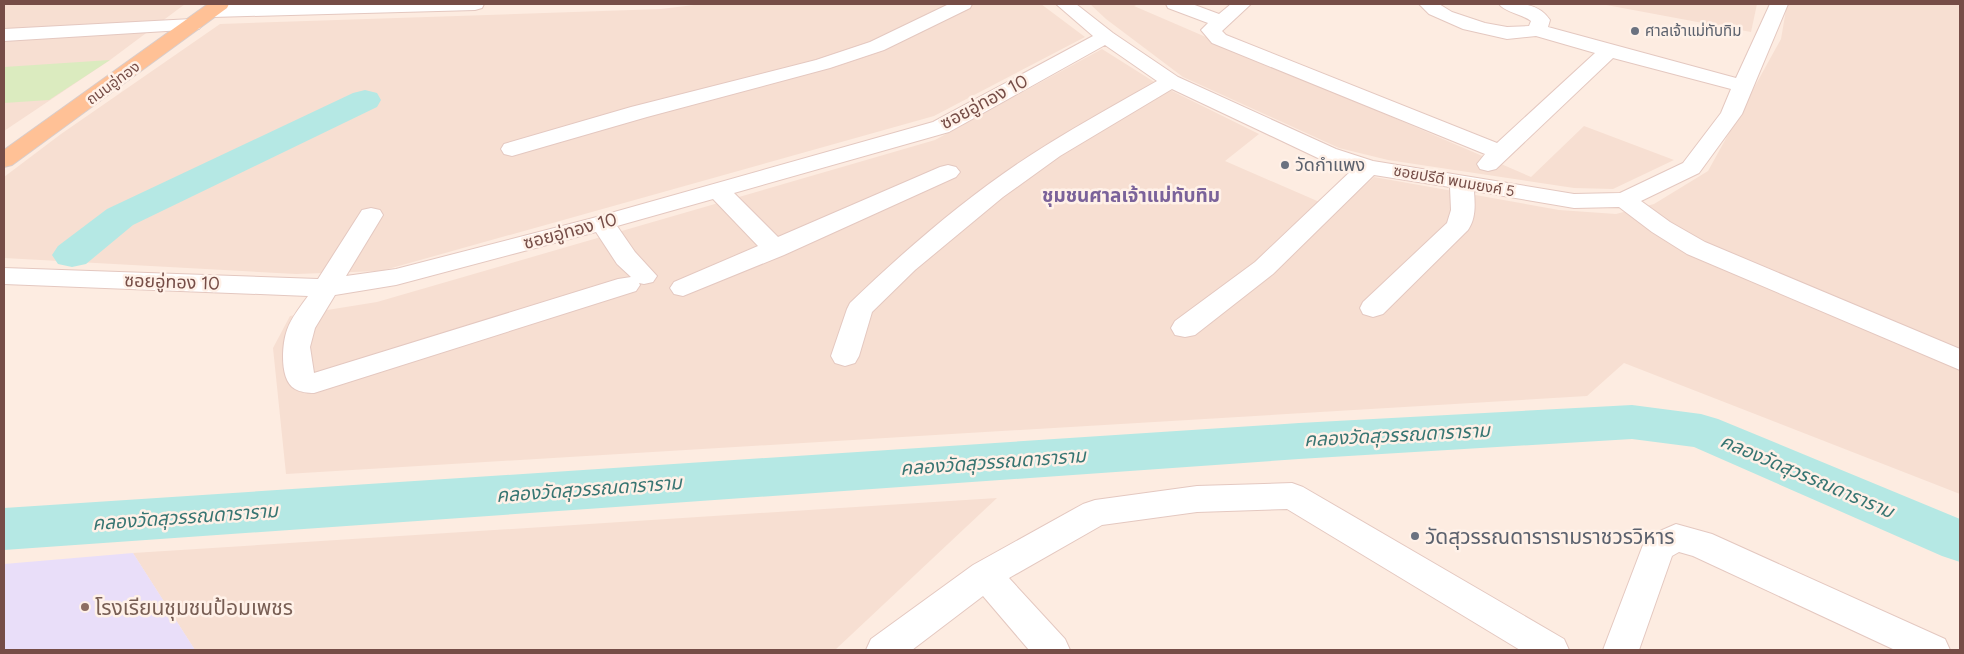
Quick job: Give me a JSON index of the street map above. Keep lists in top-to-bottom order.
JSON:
{
  "streets": {
    "main road": ["ถนนอู่ทอง"],
    "street": ["ซอยอู่ทอง 10", "ซอยปรีดี พนมยงค์ 5"]
  },
  "crossings": [
    ["ซอยอู่ทอง 10", "ซอยปรีดี พนมยงค์ 5"]
  ],
  "districts": ["ชุมชนศาลเจ้าแม่ทับทิม"],
  "water": ["คลองวัดสุวรรณดาราราม"],
  "places": [
    "ศาลเจ้าแม่ทับทิม",
    "วัดกำแพง",
    "วัดสุวรรณดารารามราชวรวิหาร",
    "โรงเรียนชุมชนป้อมเพชร"
  ]
}
